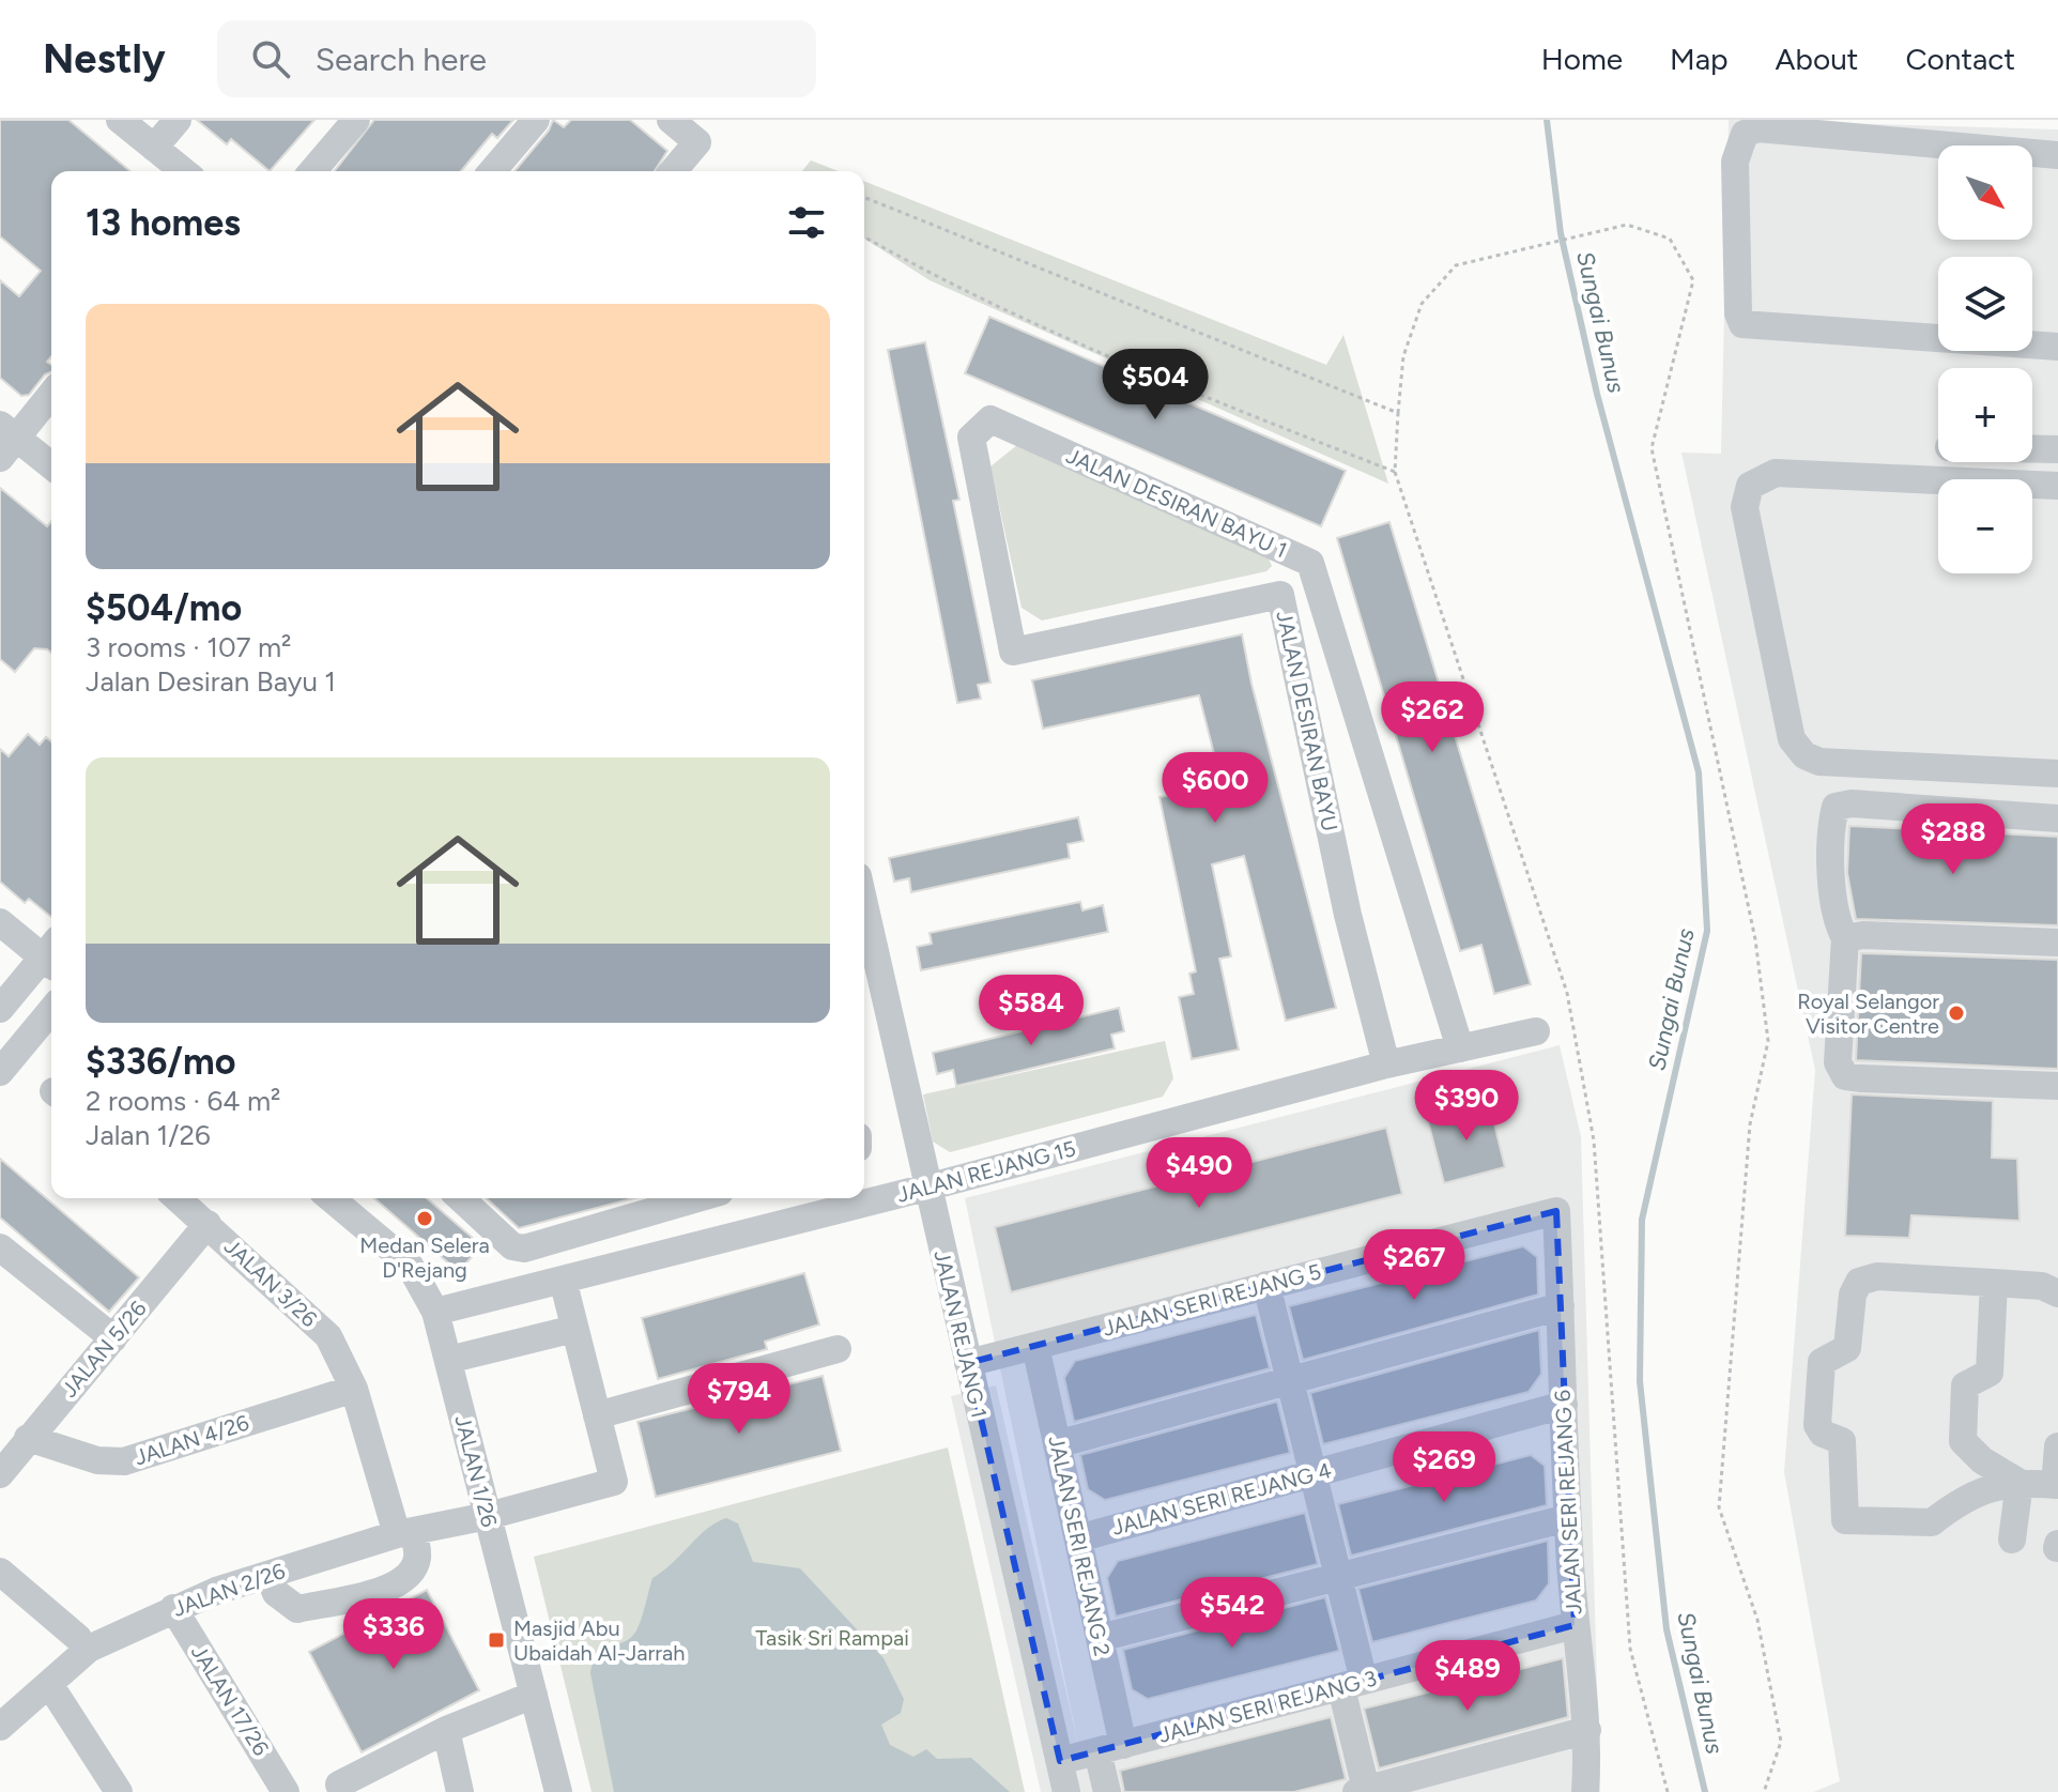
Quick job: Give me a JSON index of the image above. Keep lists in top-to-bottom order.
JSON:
{
  "streets": {
    "street": [
      "JALAN DESIRAN BAYU 1",
      "JALAN DESIRAN BAYU",
      "JALAN REJANG 15",
      "JALAN 3/26",
      "JALAN SERI REJANG 5",
      "JALAN REJANG 1",
      "JALAN 5/26",
      "JALAN 4/26",
      "JALAN 1/26",
      "JALAN SERI REJANG 4",
      "JALAN SERI REJANG 6",
      "JALAN SERI REJANG 2",
      "JALAN 2/26",
      "JALAN 17/26",
      "JALAN SERI REJANG 3"
    ]
  },
  "crossings": [
    ["JALAN DESIRAN BAYU 1", "JALAN DESIRAN BAYU"],
    ["JALAN DESIRAN BAYU 1", "JALAN REJANG 15"],
    ["JALAN DESIRAN BAYU", "JALAN REJANG 15"],
    ["JALAN REJANG 15", "JALAN REJANG 1"],
    ["JALAN REJANG 15", "JALAN 1/26"],
    ["JALAN 3/26", "JALAN 5/26"],
    ["JALAN 3/26", "JALAN 4/26"],
    ["JALAN 3/26", "JALAN 2/26"],
    ["JALAN SERI REJANG 5", "JALAN REJANG 1"],
    ["JALAN SERI REJANG 5", "JALAN SERI REJANG 6"],
    ["JALAN SERI REJANG 5", "JALAN SERI REJANG 2"],
    ["JALAN REJANG 1", "JALAN SERI REJANG 3"],
    ["JALAN 5/26", "JALAN 4/26"],
    ["JALAN 1/26", "JALAN 2/26"],
    ["JALAN SERI REJANG 4", "JALAN SERI REJANG 6"],
    ["JALAN SERI REJANG 4", "JALAN SERI REJANG 2"],
    ["JALAN SERI REJANG 6", "JALAN SERI REJANG 3"],
    ["JALAN SERI REJANG 2", "JALAN SERI REJANG 3"],
    ["JALAN 2/26", "JALAN 17/26"]
  ],
  "water": ["Sungai Bunus"],
  "parks": ["Tasik Sri Rampai"],
  "places": {
    "other": ["Royal Selangor Visitor Centre", "Medan Selera D'Rejang"],
    "transit": ["Masjid Abu Ubaidah Al-Jarrah"]
  },
  "north": "bottom right",
  "page": {
    "header": "Nestly",
    "search": "Search here",
    "nav": [
      "Home",
      "Map",
      "About",
      "Contact"
    ],
    "map_buttons": ["+", "−"],
    "heading": "13 homes",
    "list": [
      {
        "name": "$504/mo",
        "note": "3 rooms · 107 m² · Jalan Desiran Bayu 1"
      },
      {
        "name": "$336/mo",
        "note": "2 rooms · 64 m² · Jalan 1/26"
      }
    ],
    "price": [
      "$504",
      "$262",
      "$600",
      "$288",
      "$584",
      "$390",
      "$490",
      "$267",
      "$794",
      "$269",
      "$542",
      "$336",
      "$489"
    ]
  }
}
